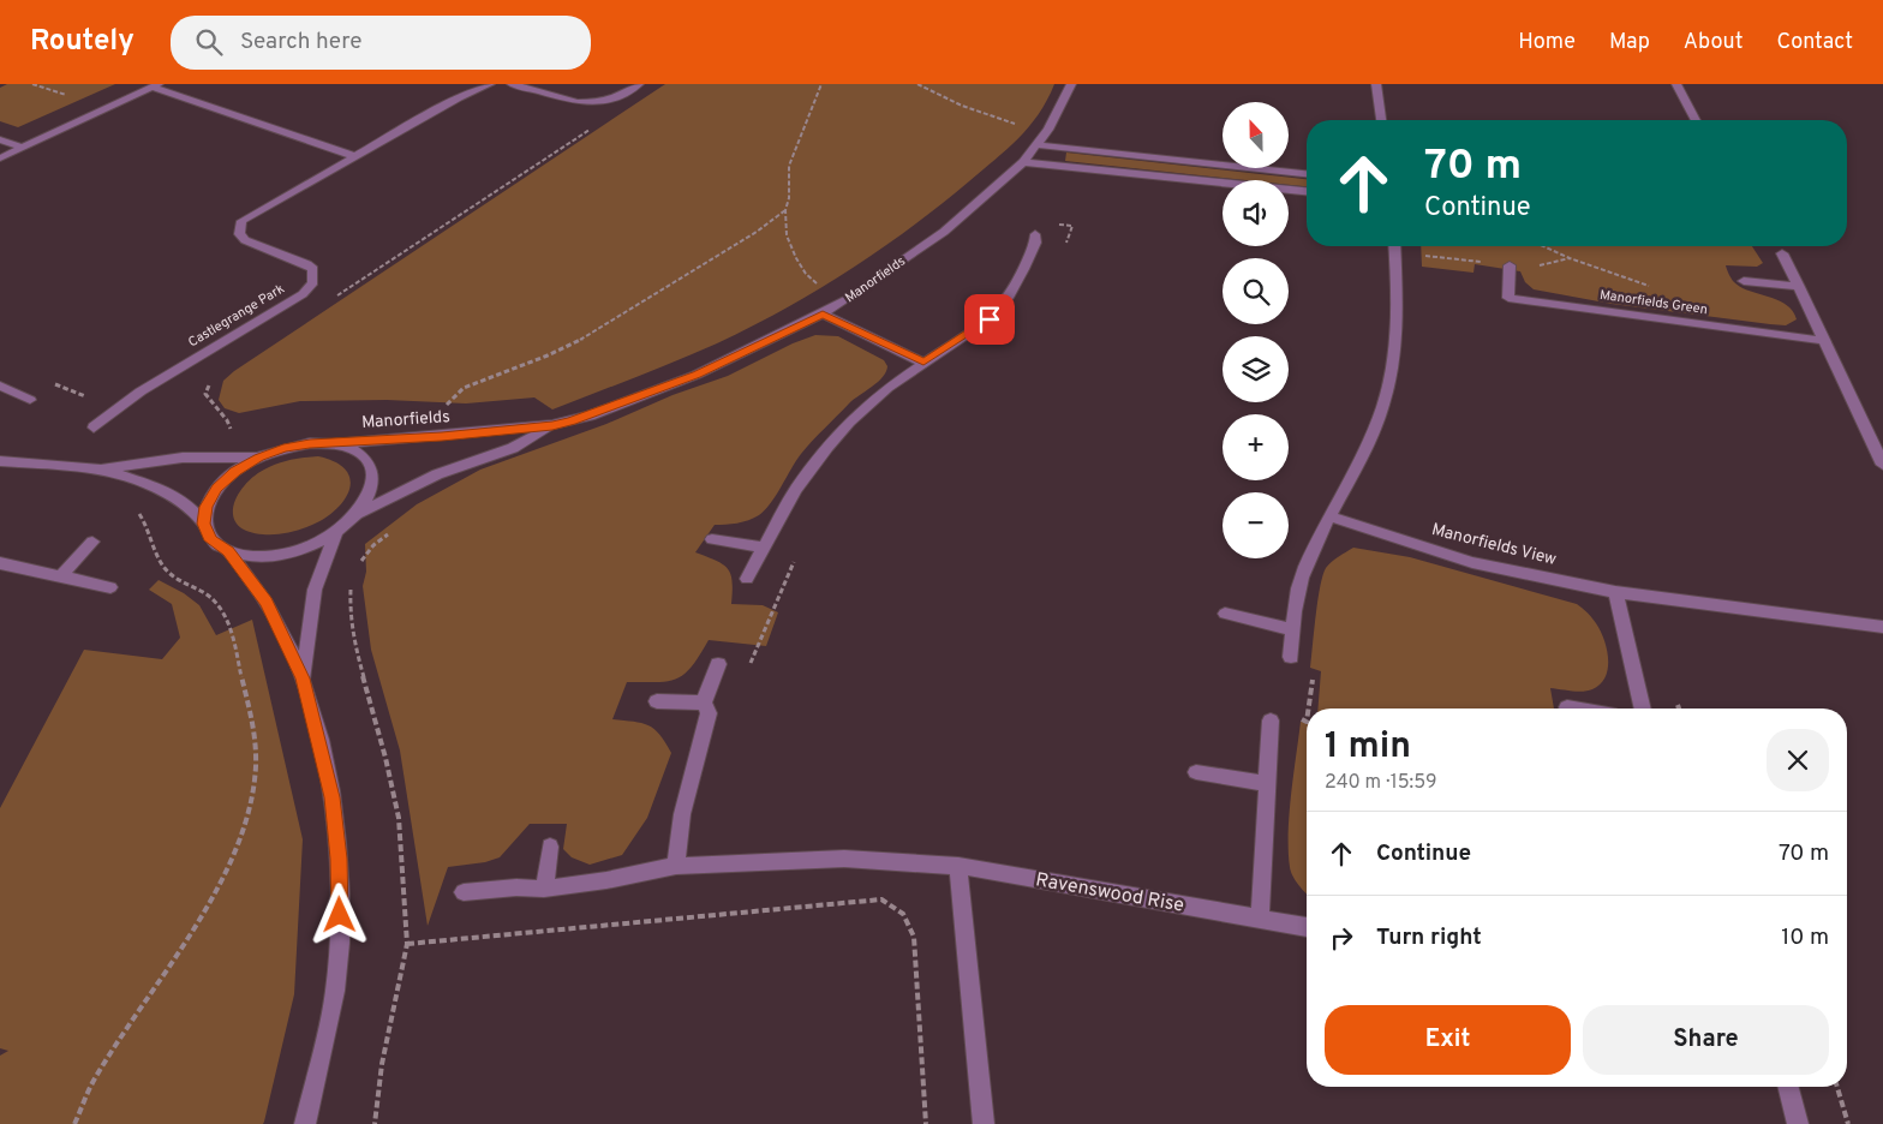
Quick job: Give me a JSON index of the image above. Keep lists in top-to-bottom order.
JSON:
{
  "streets": {
    "street": [
      "Manorfields",
      "Manorfields Green",
      "Castlegrange Park",
      "Manorfields View",
      "Ravenswood Rise"
    ]
  },
  "north": "top",
  "page": {
    "header": "Routely",
    "search": "Search here",
    "nav": [
      "Home",
      "Map",
      "About",
      "Contact"
    ],
    "map_buttons": ["+", "−"],
    "turn": ["70 m", "Continue"],
    "heading": ["1 min", "240 m · 15:59"],
    "list": [
      {
        "name": "Continue",
        "value": "70 m"
      },
      {
        "name": "Turn right",
        "value": "10 m"
      }
    ],
    "buttons": ["Exit", "Share"]
  }
}
